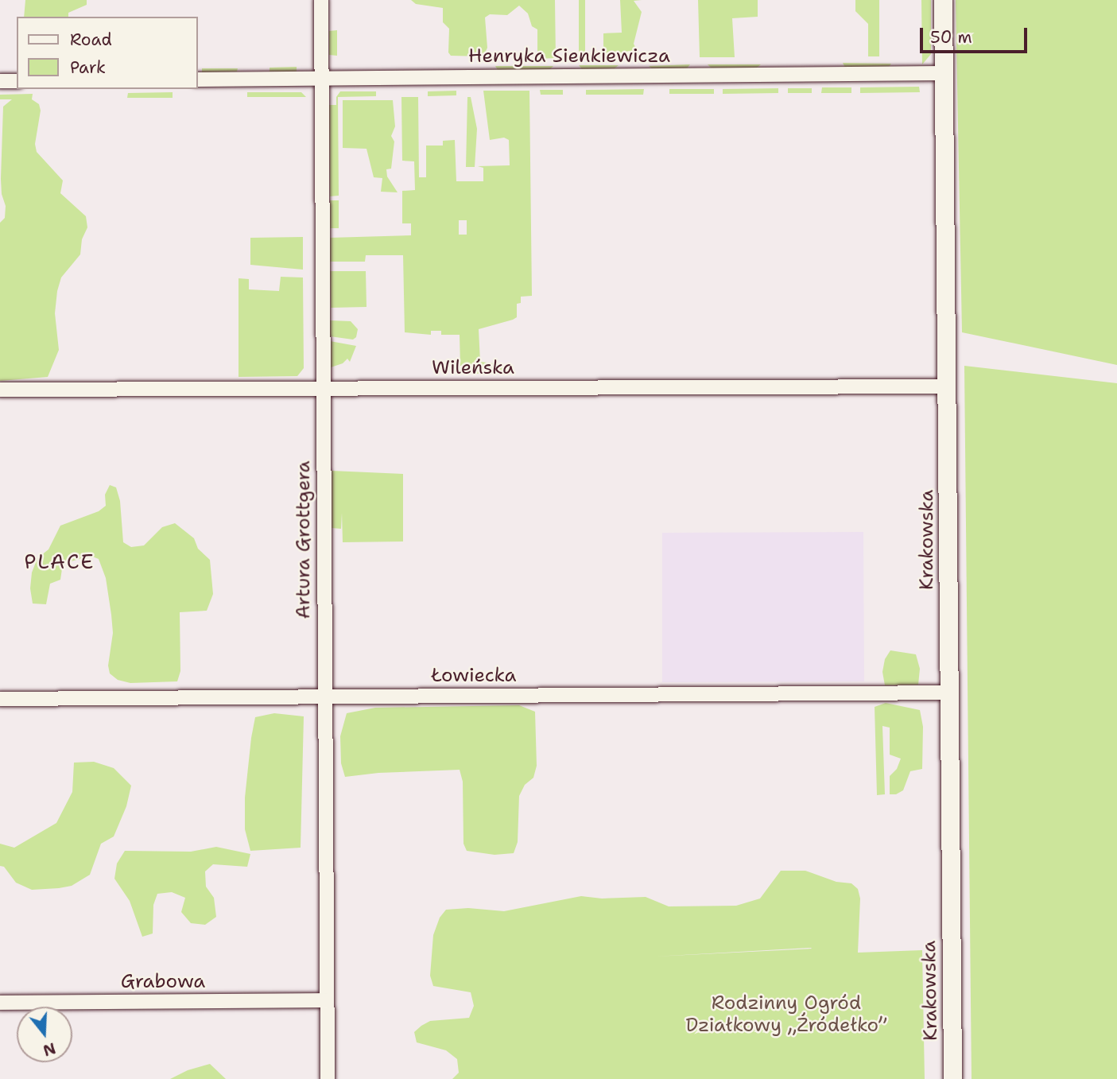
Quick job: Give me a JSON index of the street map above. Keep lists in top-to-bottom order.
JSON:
{
  "streets": {
    "street": [
      "Henryka Sienkiewicza",
      "Wileńska",
      "Artura Grottgera",
      "Krakowska",
      "Łowiecka",
      "Grabowa"
    ]
  },
  "crossings": [
    ["Henryka Sienkiewicza", "Artura Grottgera"],
    ["Henryka Sienkiewicza", "Krakowska"],
    ["Wileńska", "Artura Grottgera"],
    ["Wileńska", "Krakowska"],
    ["Artura Grottgera", "Łowiecka"],
    ["Artura Grottgera", "Grabowa"],
    ["Krakowska", "Łowiecka"]
  ],
  "districts": ["PLACE"],
  "parks": ["Rodzinny Ogród Działkowy „Źródełko”"],
  "legend": ["Road", "Park"],
  "scale_bar": "50 m",
  "north": "bottom"
}
